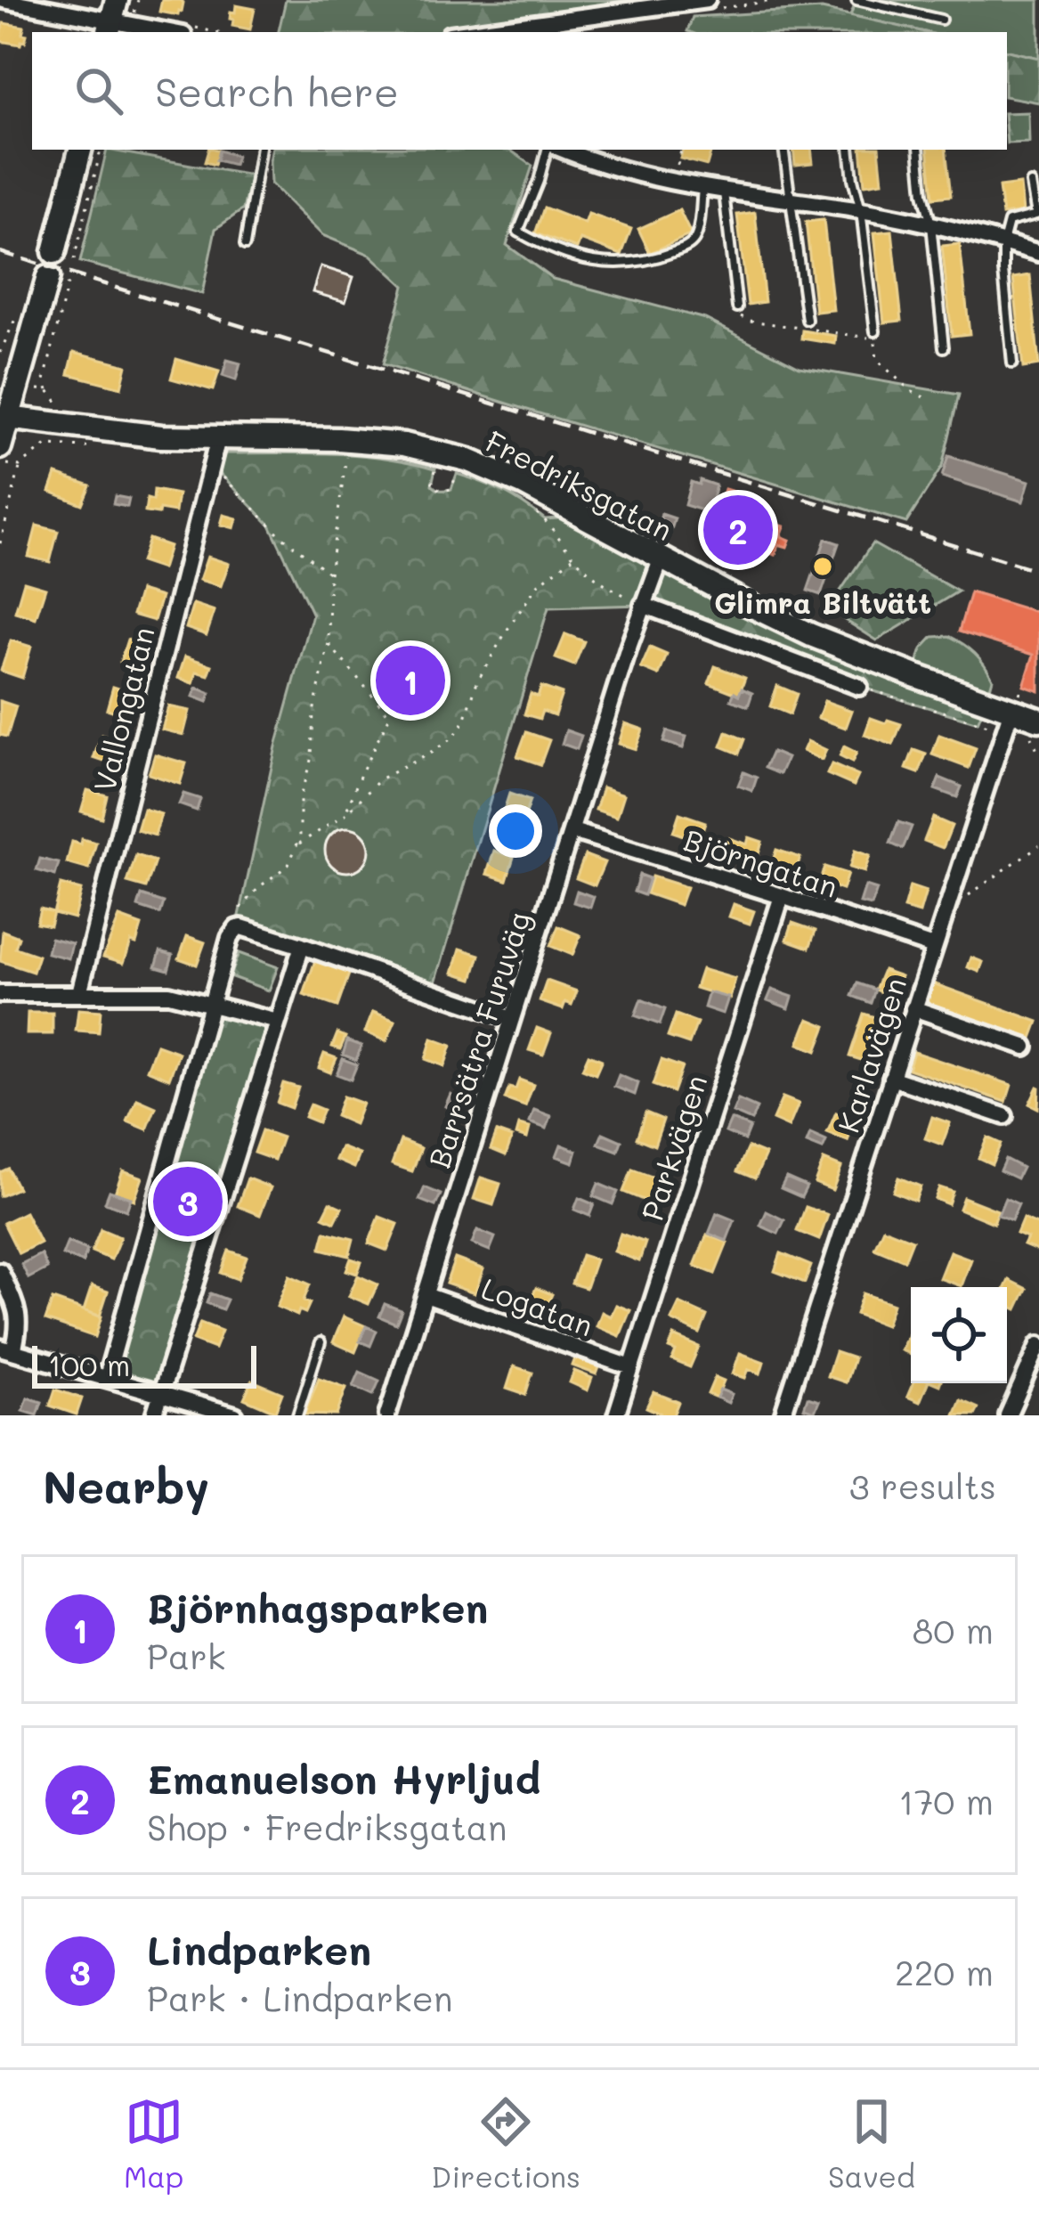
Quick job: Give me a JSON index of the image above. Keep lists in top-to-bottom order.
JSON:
{
  "streets": {
    "street": [
      "Fredriksgatan",
      "Vallongatan",
      "Björngatan",
      "Barrsätra Furuväg",
      "Karlavägen",
      "Parkvägen",
      "Logatan"
    ]
  },
  "crossings": [
    ["Fredriksgatan", "Vallongatan"],
    ["Fredriksgatan", "Barrsätra Furuväg"],
    ["Fredriksgatan", "Karlavägen"],
    ["Björngatan", "Barrsätra Furuväg"],
    ["Björngatan", "Karlavägen"],
    ["Björngatan", "Parkvägen"],
    ["Barrsätra Furuväg", "Logatan"],
    ["Parkvägen", "Logatan"]
  ],
  "places": ["Glimra Biltvätt"],
  "scale_bar": "100 m",
  "page": {
    "search": "Search here",
    "pins": ["2", "1", "3"],
    "scale": "100 m",
    "heading": ["Nearby", "3 results"],
    "list": [
      {
        "mark": "1",
        "name": "Björnhagsparken",
        "note": "Park",
        "value": "80 m"
      },
      {
        "mark": "2",
        "name": "Emanuelson Hyrljud",
        "note": "Shop · Fredriksgatan",
        "value": "170 m"
      },
      {
        "mark": "3",
        "name": "Lindparken",
        "note": "Park · Lindparken",
        "value": "220 m"
      }
    ],
    "nav": ["Map", "Directions", "Saved"]
  }
}
